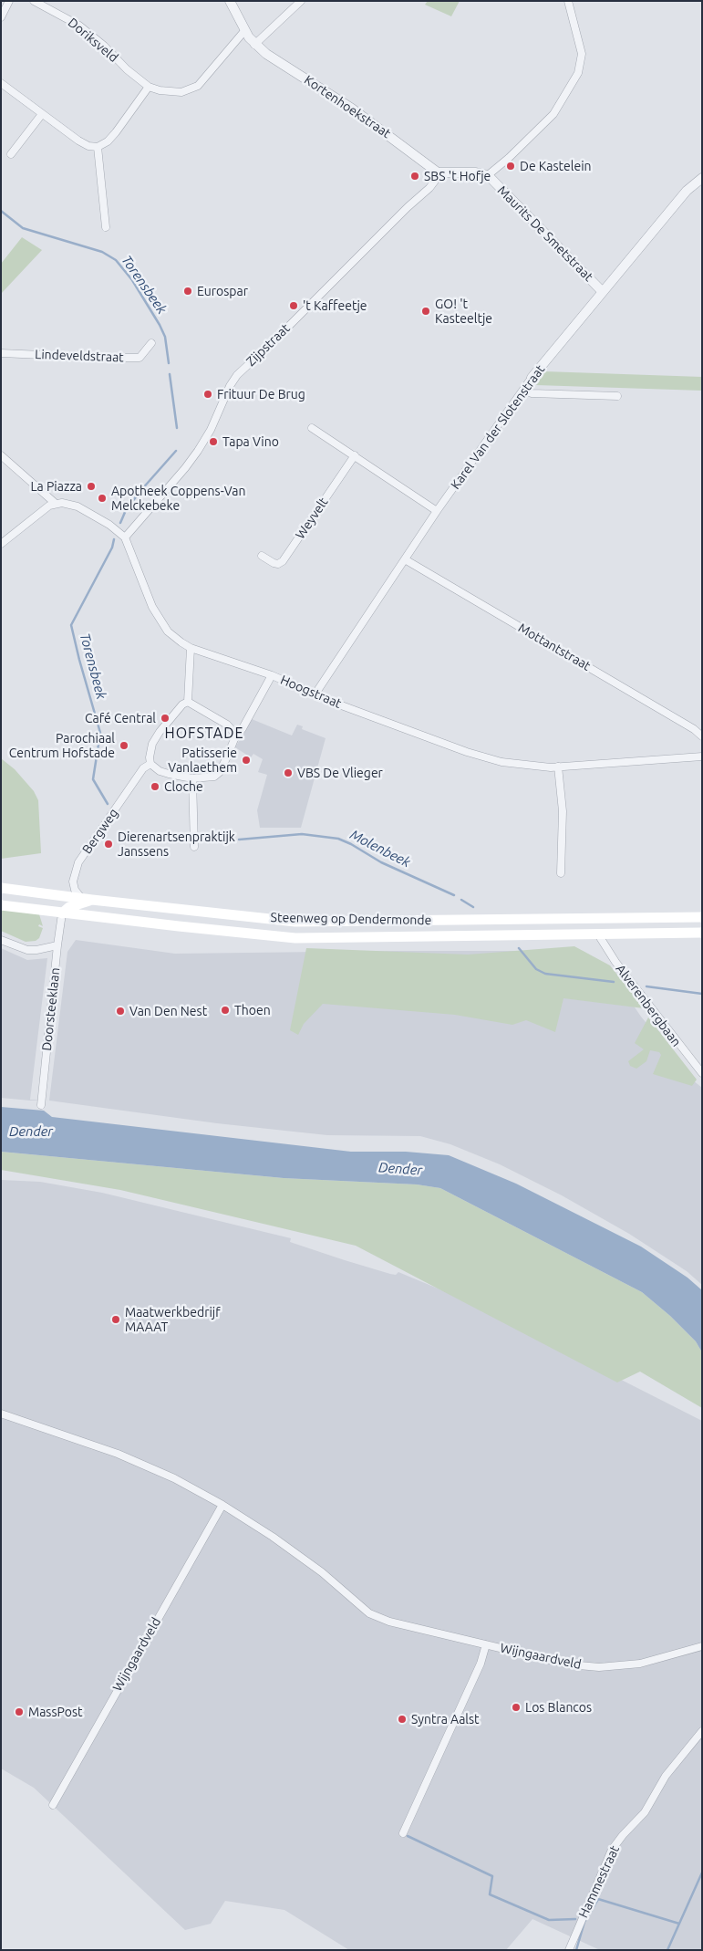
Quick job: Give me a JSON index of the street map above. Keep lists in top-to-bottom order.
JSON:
{
  "streets": {
    "main road": ["Steenweg op Dendermonde"],
    "street": [
      "Doriksveld",
      "Kortenhoekstraat",
      "Maurits De Smetstraat",
      "Zijpstraat",
      "Lindeveldstraat",
      "Karel Van der Slotenstraat",
      "Weyvelt",
      "Mottantstraat",
      "Hoogstraat",
      "Bergweg",
      "Alverenbergbaan",
      "Doorsteeklaan",
      "Wijngaardveld",
      "Hammestraat"
    ]
  },
  "crossings": [
    ["Doriksveld", "Kortenhoekstraat"],
    ["Kortenhoekstraat", "Zijpstraat"],
    ["Maurits De Smetstraat", "Karel Van der Slotenstraat"],
    ["Zijpstraat", "Hoogstraat"],
    ["Karel Van der Slotenstraat", "Mottantstraat"],
    ["Karel Van der Slotenstraat", "Hoogstraat"],
    ["Bergweg", "Steenweg op Dendermonde"],
    ["Steenweg op Dendermonde", "Alverenbergbaan"],
    ["Steenweg op Dendermonde", "Doorsteeklaan"]
  ],
  "districts": ["HOFSTADE"],
  "water": ["Torensbeek", "Molenbeek", "Dender"],
  "places": [
    "De Kastelein",
    "SBS 't Hofje",
    "Eurospar",
    "'t Kaffeetje",
    "GO! 't Kasteeltje",
    "Frituur De Brug",
    "Tapa Vino",
    "La Piazza",
    "Apotheek Coppens-Van Melckebeke",
    "Café Central",
    "Parochiaal Centrum Hofstade",
    "Patisserie Vanlaethem",
    "VBS De Vlieger",
    "Cloche",
    "Dierenartsenpraktijk Janssens",
    "Thoen",
    "Van Den Nest",
    "Maatwerkbedrijf MAAAT",
    "Los Blancos",
    "MassPost",
    "Syntra Aalst"
  ]
}
